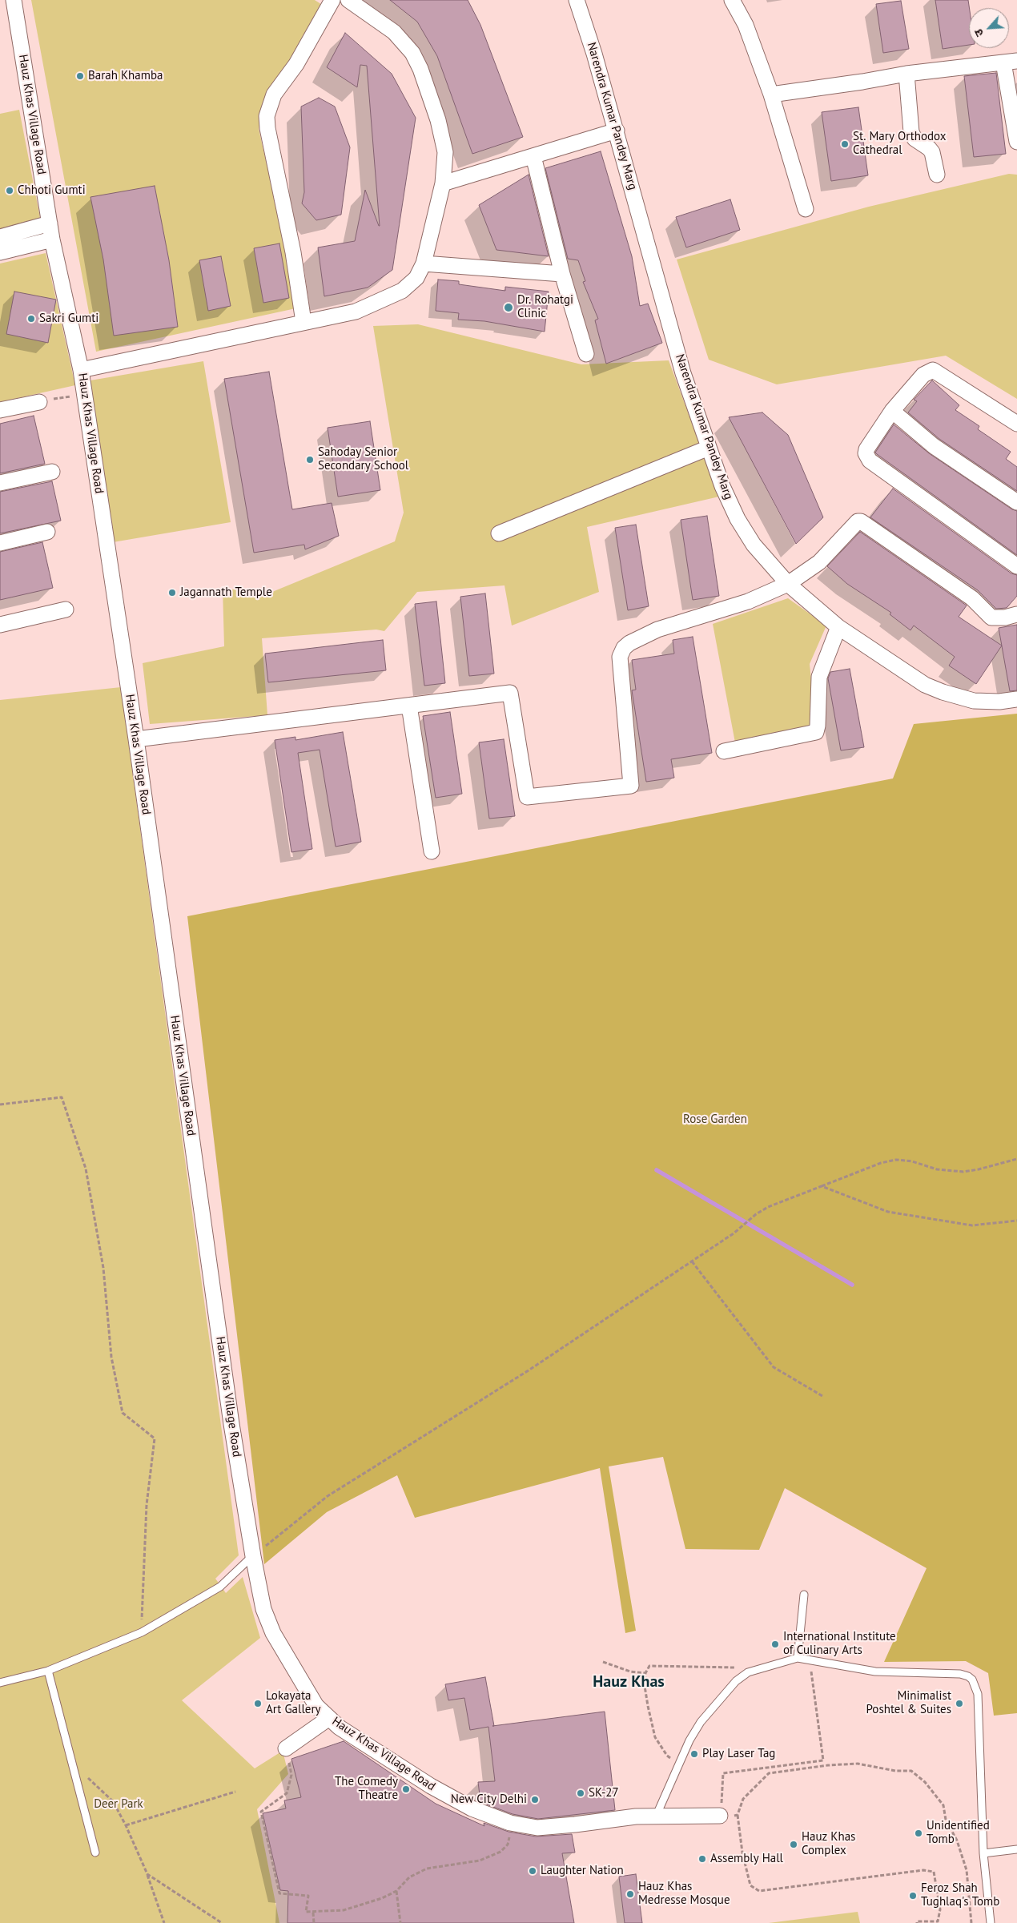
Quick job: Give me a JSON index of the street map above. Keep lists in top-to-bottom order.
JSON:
{
  "streets": {
    "street": ["Hauz Khas Village Road", "Narendra Kumar Pandey Marg"]
  },
  "districts": ["Hauz Khas"],
  "parks": ["Rose Garden", "Deer Park"],
  "places": [
    "Barah Khamba",
    "St. Mary Orthodox Cathedral",
    "Chhoti Gumti",
    "Dr. Rohatgi Clinic",
    "Sakri Gumti",
    "Sahoday Senior Secondary School",
    "Jagannath Temple",
    "International Institute of Culinary Arts",
    "Lokayata Art Gallery",
    "Minimalist Poshtel & Suites",
    "Play Laser Tag",
    "The Comedy Theatre",
    "SK-27",
    "New City Delhi",
    "Unidentified Tomb",
    "Hauz Khas Complex",
    "Assembly Hall",
    "Laughter Nation",
    "Hauz Khas Medresse Mosque",
    "Feroz Shah Tughlaq's Tomb"
  ],
  "north": "bottom left"
}
